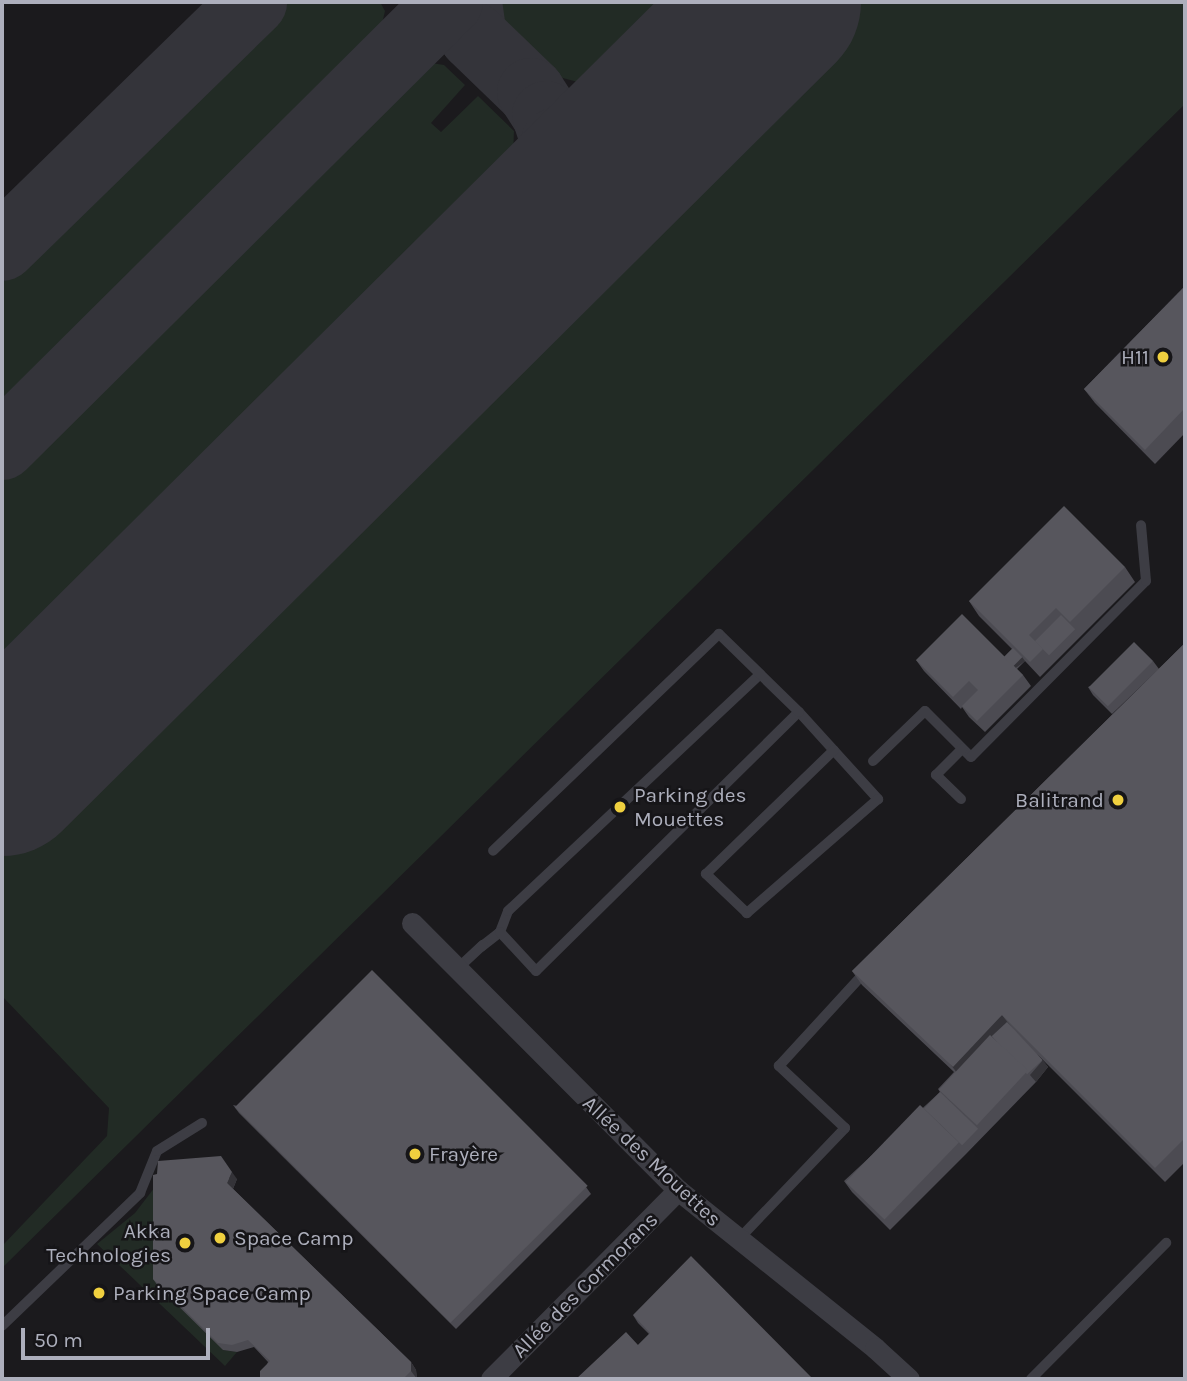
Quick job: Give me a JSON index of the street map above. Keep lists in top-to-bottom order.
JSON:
{
  "streets": {
    "street": ["Allée des Mouettes", "Allée des Cormorans"]
  },
  "crossings": [
    ["Allée des Mouettes", "Allée des Cormorans"]
  ],
  "places": [
    "H11",
    "Balitrand",
    "Parking des Mouettes",
    "Frayère",
    "Space Camp",
    "Akka Technologies",
    "Parking Space Camp"
  ],
  "scale_bar": "50 m"
}
